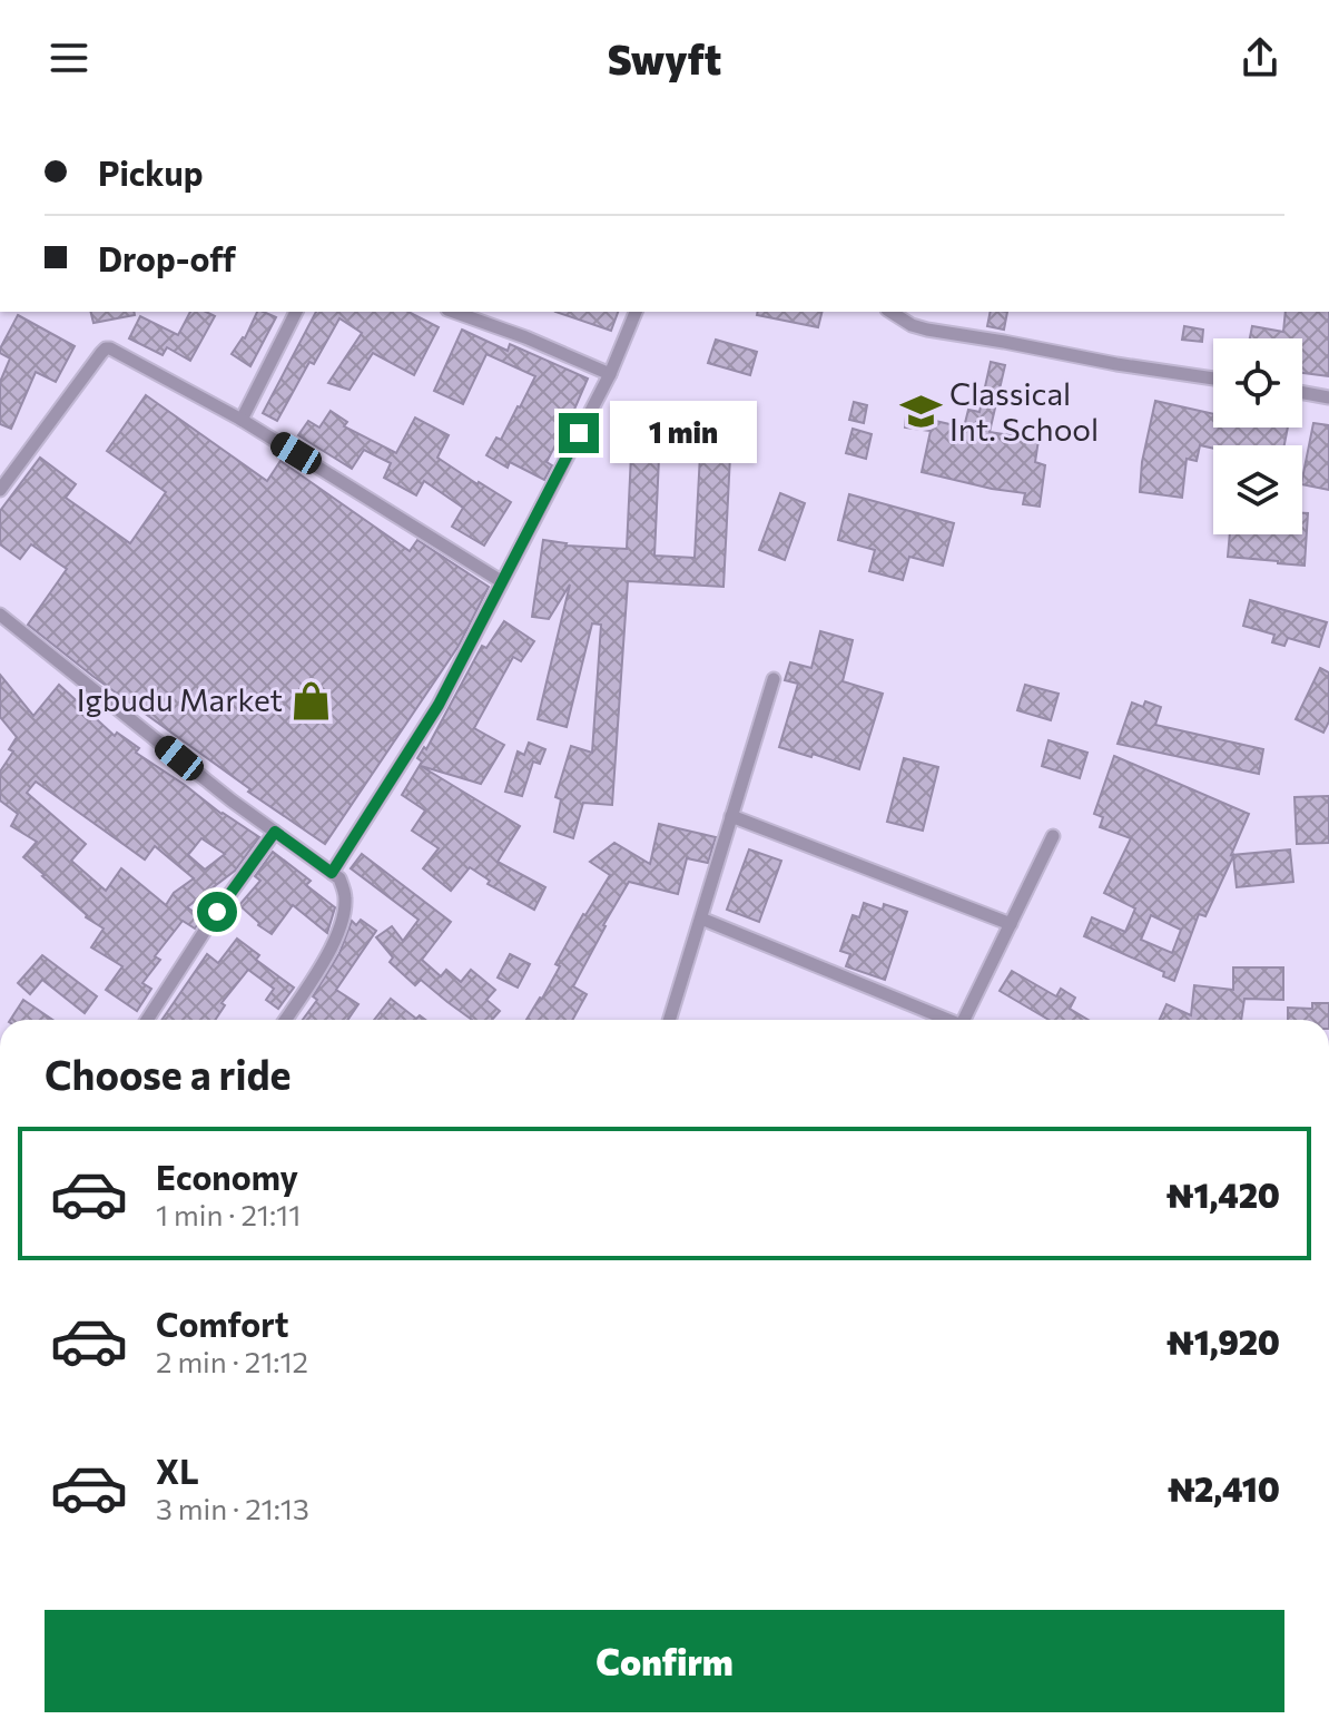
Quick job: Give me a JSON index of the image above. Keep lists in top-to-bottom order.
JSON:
{
  "places": {
    "school or university": ["Classical Int. School"],
    "shop": ["Igbudu Market"]
  },
  "page": {
    "header": "Swyft",
    "banner": ["Pickup", "Drop-off"],
    "bubble": "1 min",
    "heading": "Choose a ride",
    "list": [
      {
        "name": "Economy",
        "note": "1 min · 21:11",
        "value": "₦1,420"
      },
      {
        "name": "Comfort",
        "note": "2 min · 21:12",
        "value": "₦1,920"
      },
      {
        "name": "XL",
        "note": "3 min · 21:13",
        "value": "₦2,410"
      }
    ],
    "buttons": "Confirm"
  }
}
